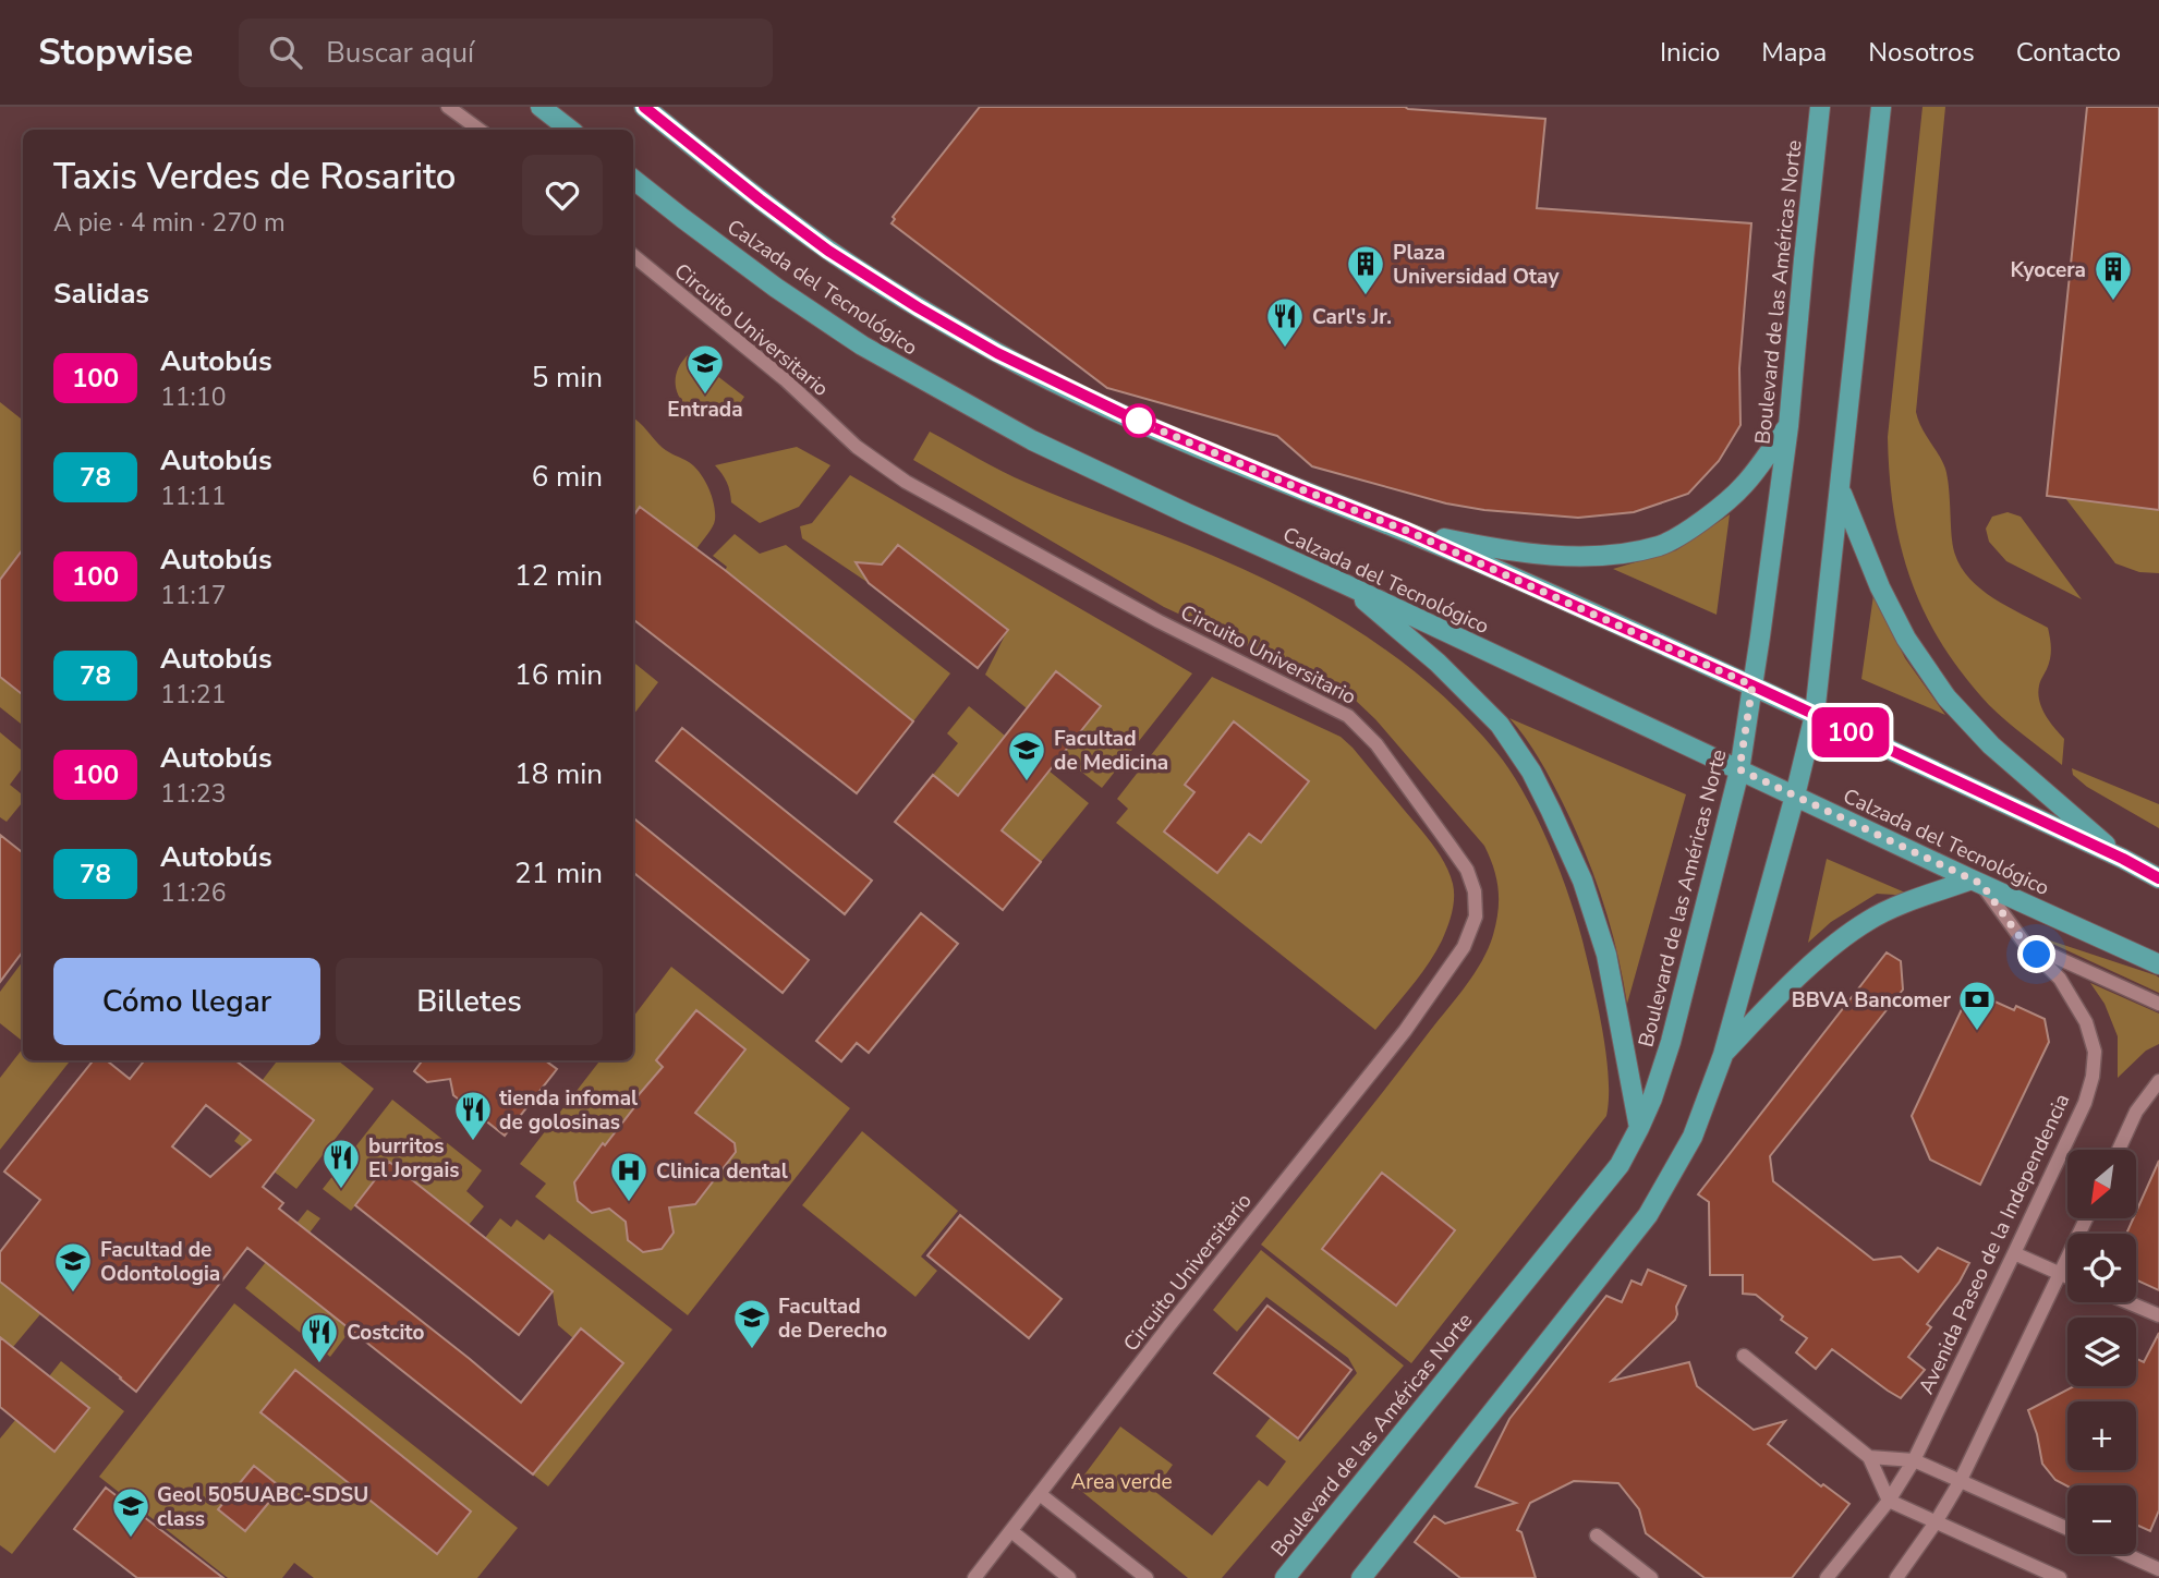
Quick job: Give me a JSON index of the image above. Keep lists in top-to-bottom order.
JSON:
{
  "streets": {
    "main road": ["Calzada del Tecnológico", "Boulevard de las Américas Norte"],
    "street": ["Circuito Universitario", "Avenida Paseo de la Independencia"]
  },
  "crossings": [
    ["Calzada del Tecnológico", "Boulevard de las Américas Norte"],
    ["Calzada del Tecnológico", "Avenida Paseo de la Independencia"]
  ],
  "parks": ["Area verde"],
  "places": {
    "building": ["Plaza Universidad Otay", "Kyocera"],
    "restaurant": [
      "Carl's Jr.",
      "tienda infomal de golosinas",
      "burritos El Jorgais",
      "Costcito"
    ],
    "school or university": [
      "Entrada",
      "Facultad de Medicina",
      "Facultad de Odontologia",
      "Facultad de Derecho",
      "Geol 505UABC-SDSU class"
    ],
    "bank": ["BBVA Bancomer"],
    "hospital": ["Clinica dental"]
  },
  "lines": ["bus line 100"],
  "north": "bottom left",
  "page": {
    "header": "Stopwise",
    "search": "Buscar aquí",
    "nav": [
      "Inicio",
      "Mapa",
      "Nosotros",
      "Contacto"
    ],
    "on_map": "100",
    "heading": [
      ["Taxis Verdes de Rosarito", "A pie · 4 min · 270 m"],
      "Salidas"
    ],
    "list": [
      {
        "mark": "100",
        "name": "Autobús",
        "note": "11:10",
        "value": "5 min"
      },
      {
        "mark": "78",
        "name": "Autobús",
        "note": "11:11",
        "value": "6 min"
      },
      {
        "mark": "100",
        "name": "Autobús",
        "note": "11:17",
        "value": "12 min"
      },
      {
        "mark": "78",
        "name": "Autobús",
        "note": "11:21",
        "value": "16 min"
      },
      {
        "mark": "100",
        "name": "Autobús",
        "note": "11:23",
        "value": "18 min"
      },
      {
        "mark": "78",
        "name": "Autobús",
        "note": "11:26",
        "value": "21 min"
      }
    ],
    "buttons": ["Cómo llegar", "Billetes"],
    "map_buttons": ["+", "−"]
  }
}
